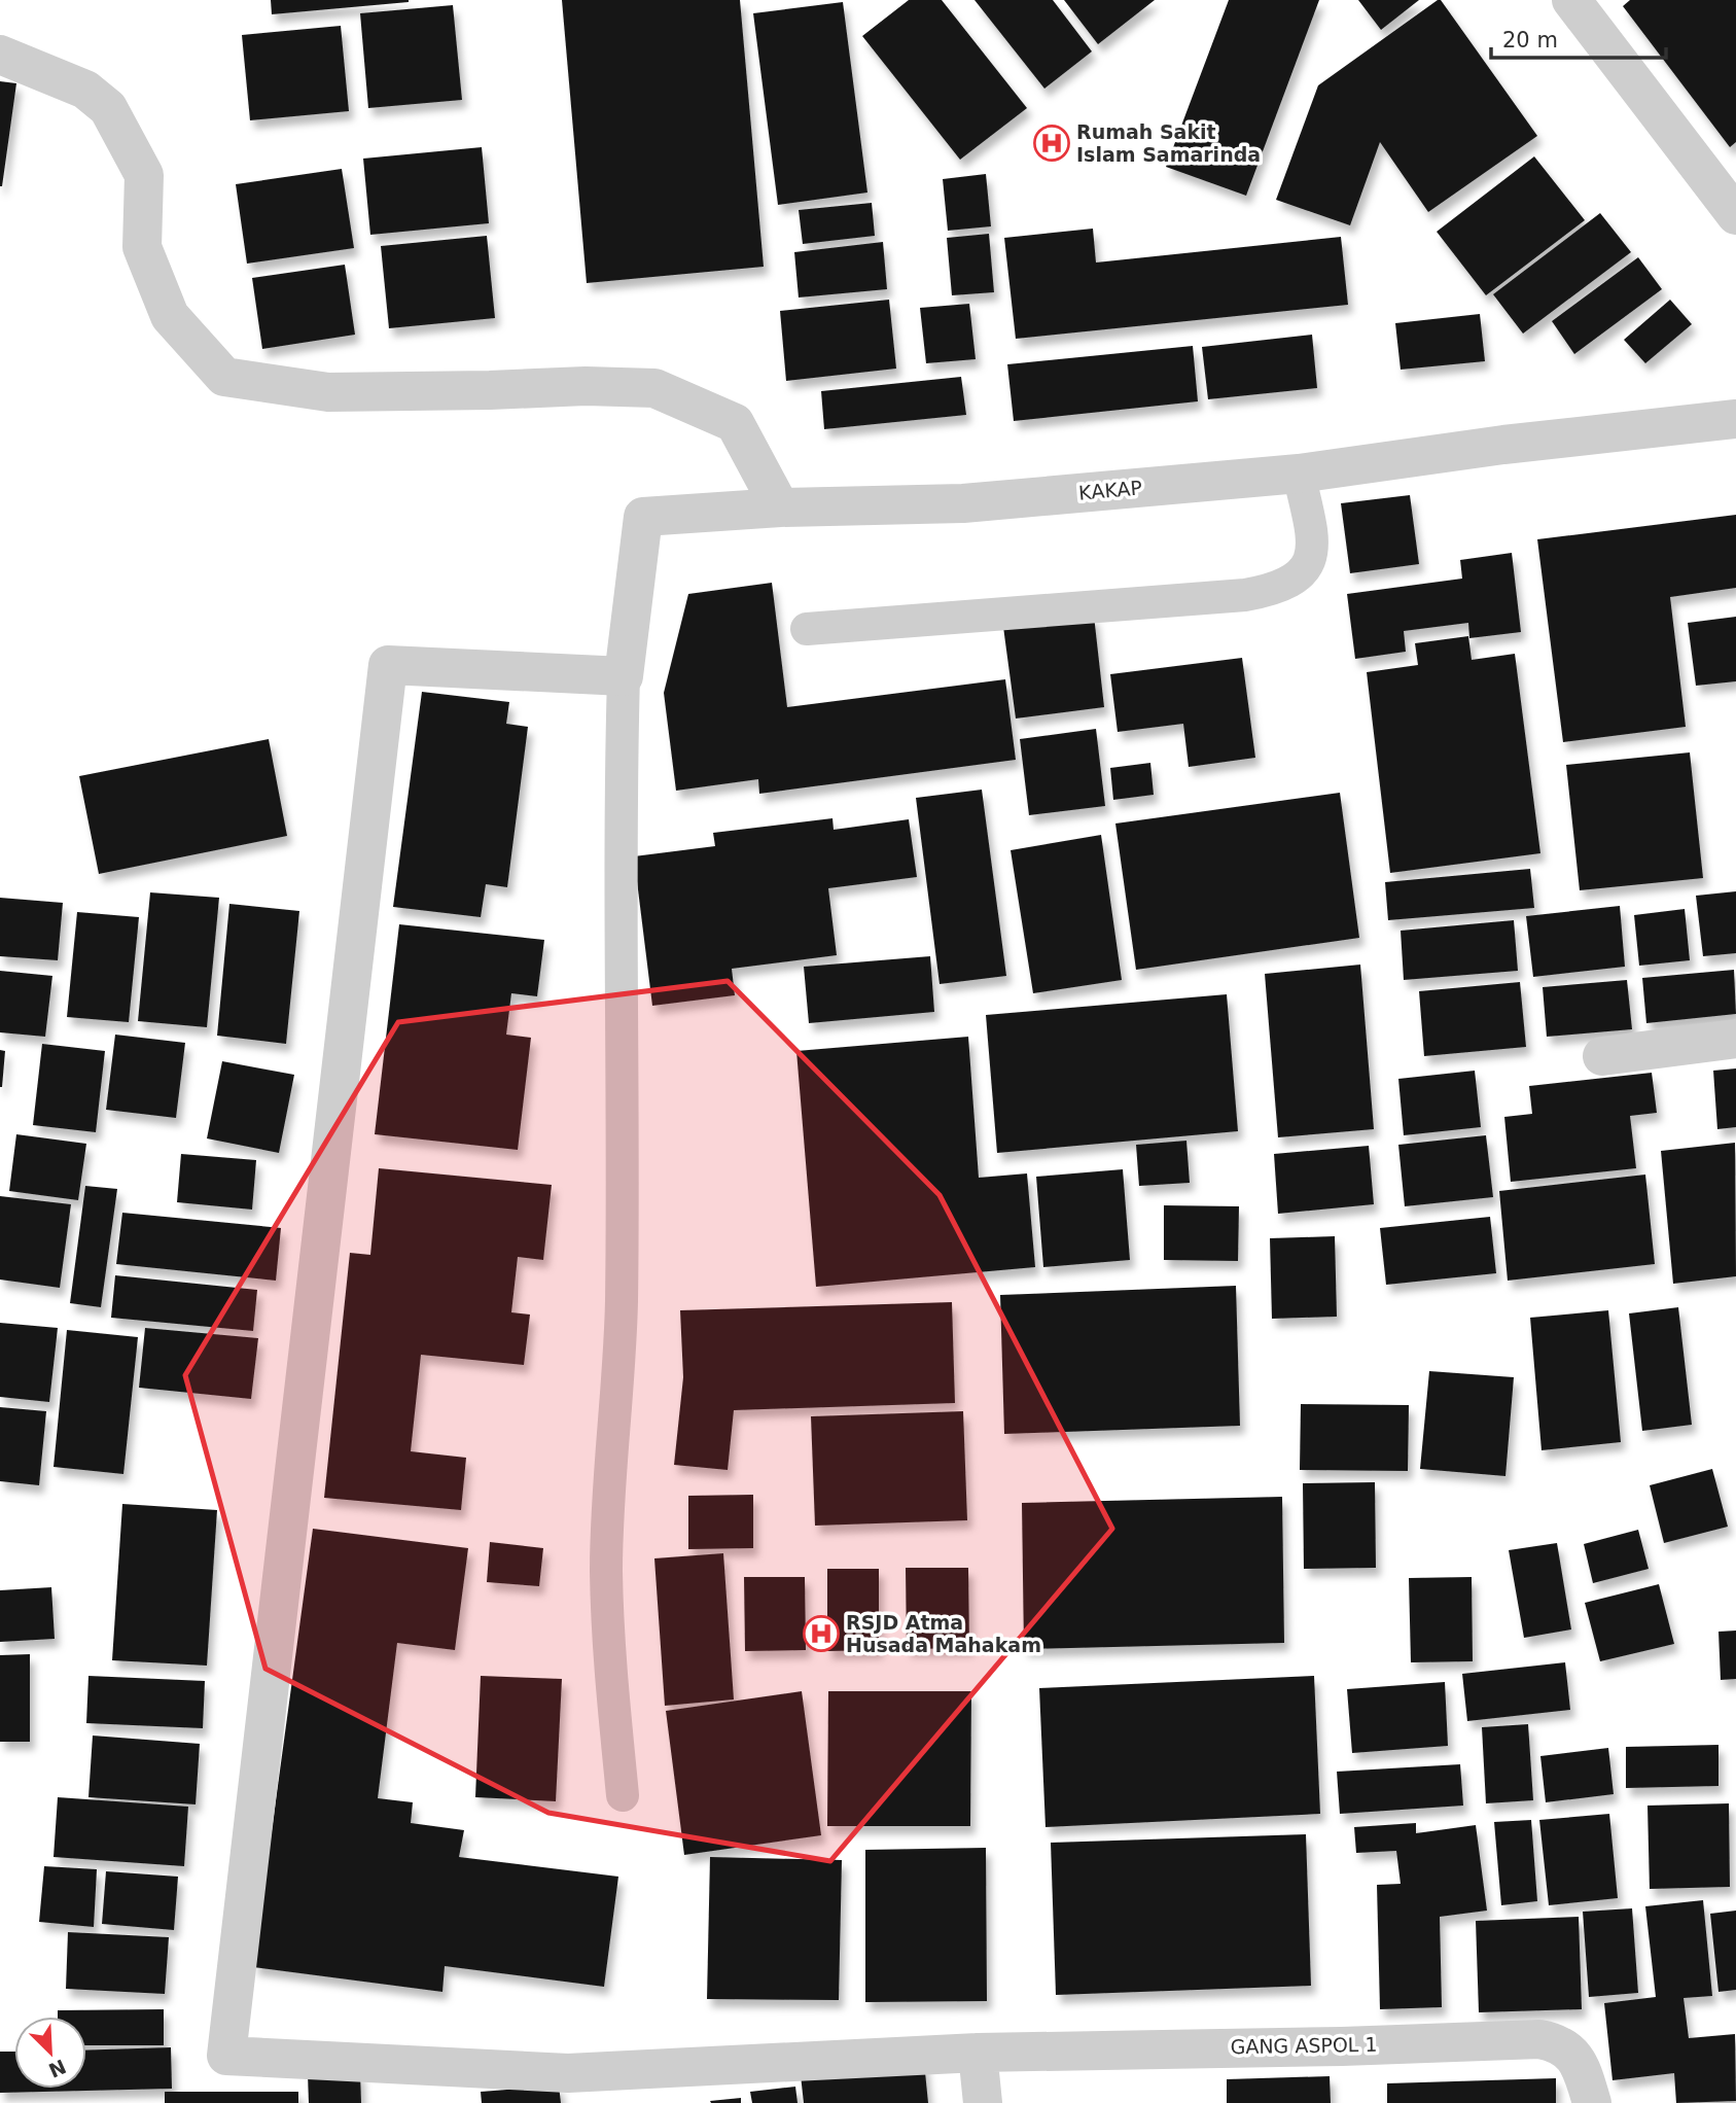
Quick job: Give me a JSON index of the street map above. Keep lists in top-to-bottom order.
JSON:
{
  "streets": {
    "street": ["KAKAP", "GANG ASPOL 1"]
  },
  "crossings": [
    ["KAKAP", "GANG ASPOL 1"]
  ],
  "places": {
    "hospital": ["Rumah Sakit Islam Samarinda", "RSJD Atma Husada Mahakam"]
  },
  "scale_bar": "20 m",
  "north": "bottom right"
}
